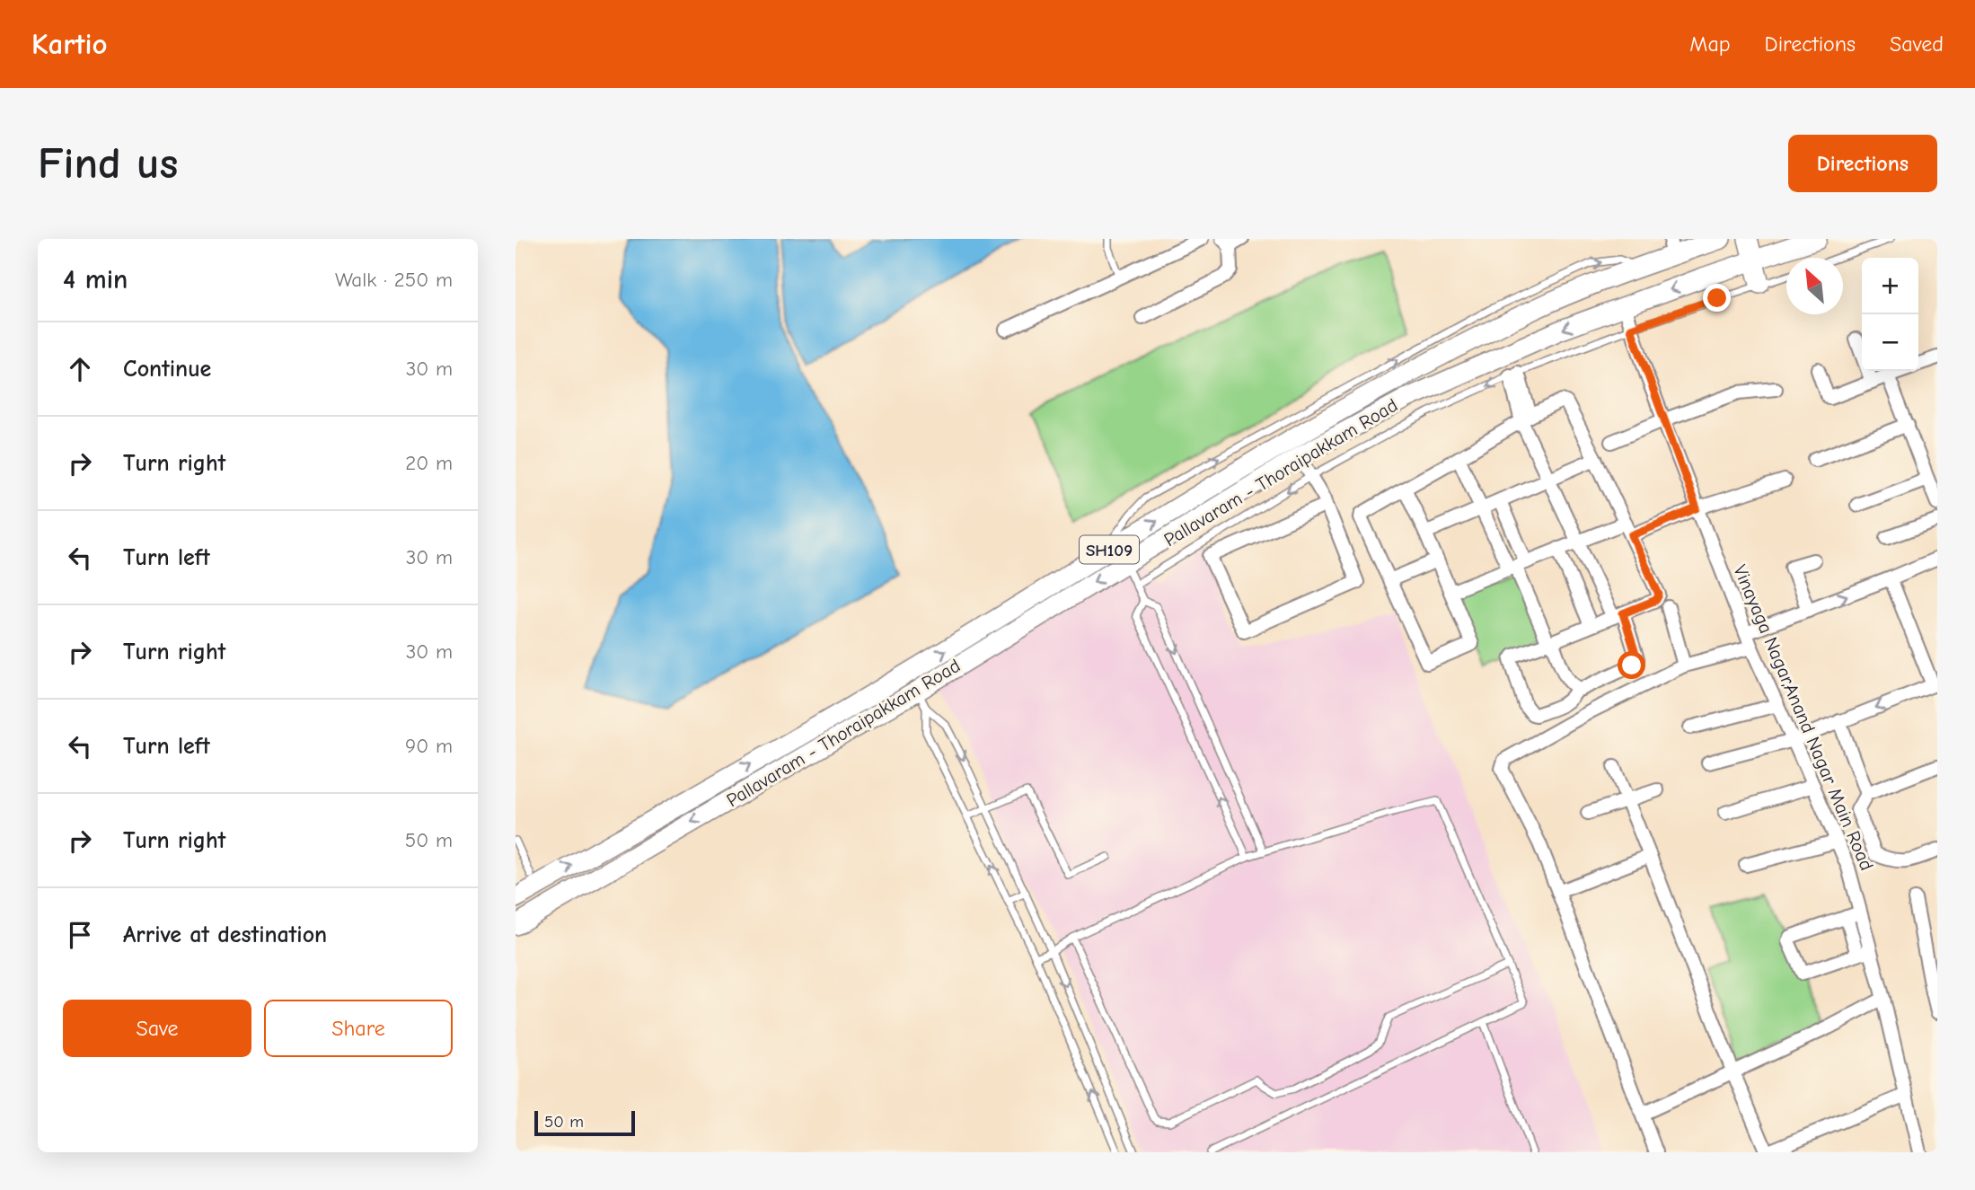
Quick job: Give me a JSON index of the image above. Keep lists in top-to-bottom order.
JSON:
{
  "streets": {
    "main road": ["Pallavaram - Thoraipakkam Road", "SH109"],
    "street": ["Vinayaga Nagar,Anand Nagar Main Road"]
  },
  "crossings": [
    ["Pallavaram - Thoraipakkam Road", "Vinayaga Nagar,Anand Nagar Main Road"]
  ],
  "scale_bar": "50 m",
  "north": "top left",
  "page": {
    "header": "Kartio",
    "nav": ["Map", "Directions", "Saved"],
    "buttons": [
      "Directions",
      ["Save", "Share"]
    ],
    "title": "Find us",
    "heading": ["4 min", "Walk · 250 m"],
    "map_buttons": ["+", "−"],
    "list": [
      ["Continue", "30 m"],
      ["Turn right", "20 m"],
      ["Turn left", "30 m"],
      ["Turn right", "30 m"],
      ["Turn left", "90 m"],
      ["Turn right", "50 m"],
      "Arrive at destination"
    ],
    "scale": "50 m"
  }
}
